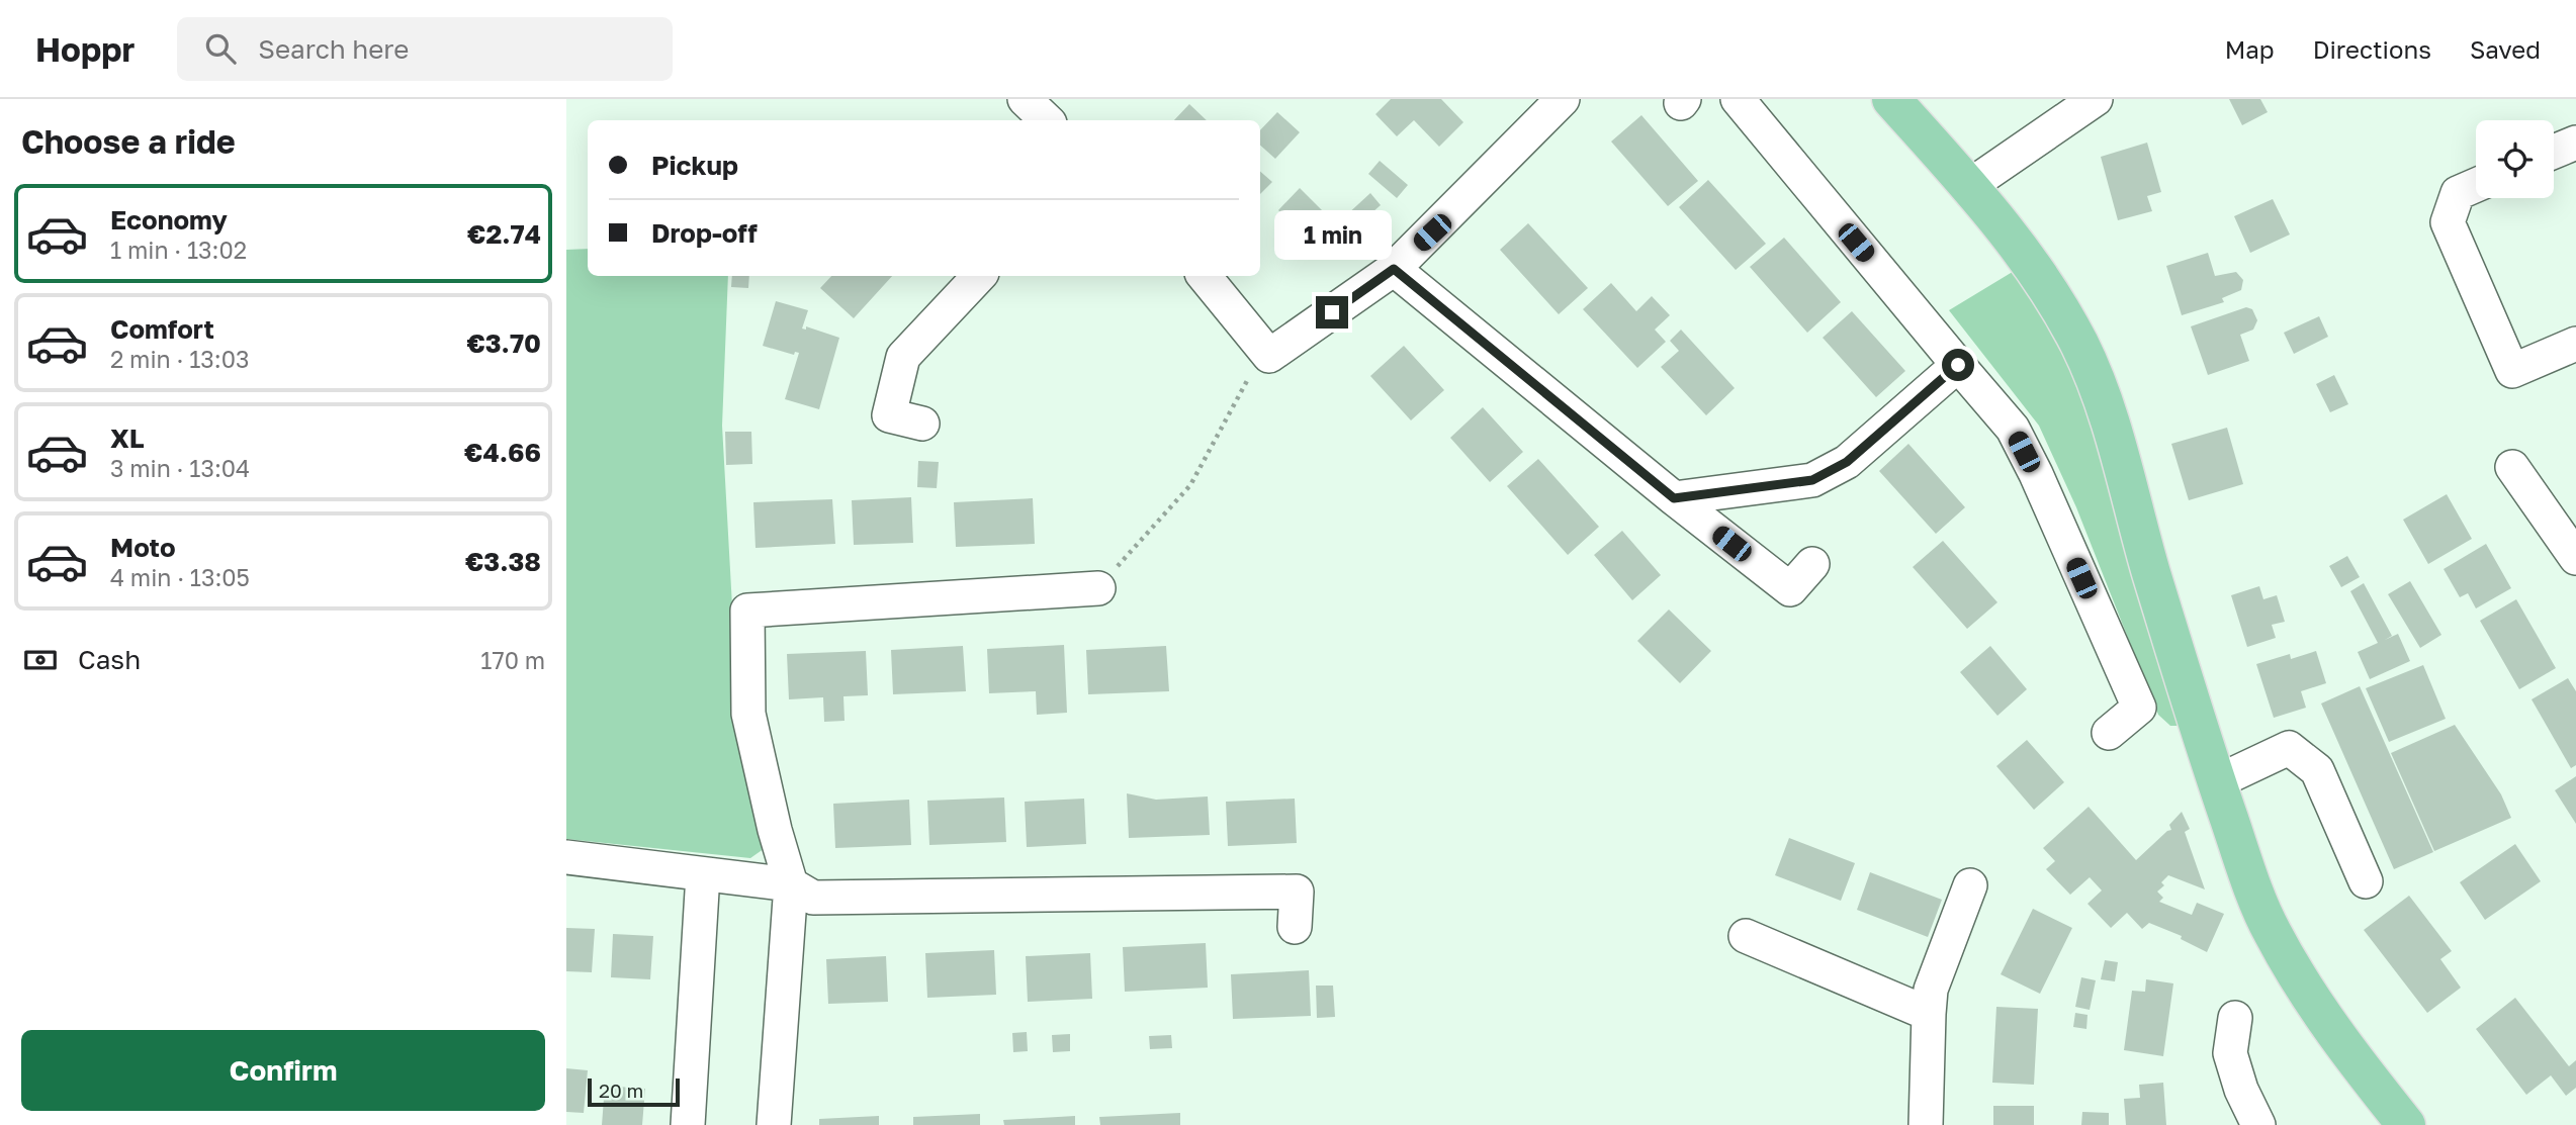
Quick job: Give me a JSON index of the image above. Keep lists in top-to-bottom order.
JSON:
{
  "scale_bar": "20 m",
  "page": {
    "header": "Hoppr",
    "search": "Search here",
    "nav": ["Map", "Directions", "Saved"],
    "heading": "Choose a ride",
    "banner": ["Pickup", "Drop-off"],
    "list": [
      {
        "name": "Economy",
        "note": "1 min · 13:02",
        "value": "€2.74"
      },
      {
        "name": "Comfort",
        "note": "2 min · 13:03",
        "value": "€3.70"
      },
      {
        "name": "XL",
        "note": "3 min · 13:04",
        "value": "€4.66"
      },
      {
        "name": "Moto",
        "note": "4 min · 13:05",
        "value": "€3.38"
      }
    ],
    "bubble": "1 min",
    "pay": ["Cash", "170 m"],
    "buttons": "Confirm",
    "scale": "20 m"
  }
}
